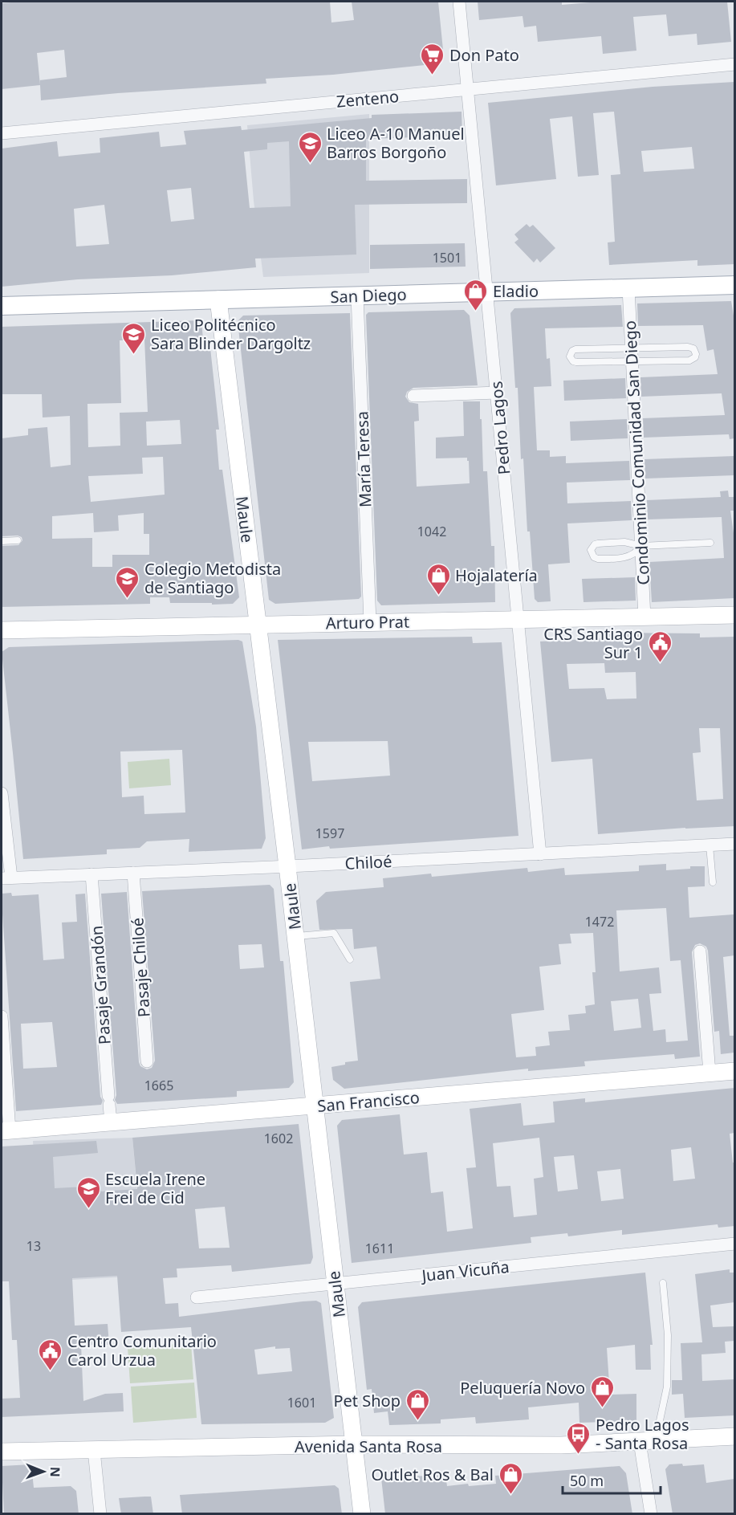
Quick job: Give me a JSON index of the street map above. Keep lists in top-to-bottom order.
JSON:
{
  "streets": {
    "main road": ["San Diego"],
    "street": [
      "Zenteno",
      "Pedro Lagos",
      "Condominio Comunidad San Diego",
      "María Teresa",
      "Maule",
      "Arturo Prat",
      "Chiloé",
      "Pasaje Chiloé",
      "Pasaje Grandón",
      "San Francisco",
      "Juan Vicuña",
      "Avenida Santa Rosa"
    ]
  },
  "crossings": [
    ["Zenteno", "Pedro Lagos"],
    ["San Diego", "Pedro Lagos"],
    ["San Diego", "Condominio Comunidad San Diego"],
    ["San Diego", "María Teresa"],
    ["San Diego", "Maule"],
    ["Pedro Lagos", "Arturo Prat"],
    ["Pedro Lagos", "Chiloé"],
    ["Condominio Comunidad San Diego", "Arturo Prat"],
    ["María Teresa", "Arturo Prat"],
    ["Maule", "Arturo Prat"],
    ["Maule", "Chiloé"],
    ["Maule", "San Francisco"],
    ["Maule", "Juan Vicuña"],
    ["Maule", "Avenida Santa Rosa"],
    ["Chiloé", "Pasaje Chiloé"],
    ["Chiloé", "Pasaje Grandón"],
    ["Pasaje Grandón", "San Francisco"]
  ],
  "places": {
    "supermarket": ["Don Pato"],
    "school or university": [
      "Liceo A-10 Manuel Barros Borgoño",
      "Liceo Politécnico Sara Blinder Dargoltz",
      "Colegio Metodista de Santiago",
      "Escuela Irene Frei de Cid"
    ],
    "shop": [
      "Eladio",
      "Hojalatería",
      "Peluquería Novo",
      "Pet Shop",
      "Outlet Ros & Bal"
    ],
    "public building": ["CRS Santiago Sur 1", "Centro Comunitario Carol Urzua"],
    "bus stop": ["Pedro Lagos - Santa Rosa"]
  },
  "house_numbers": [
    "1501",
    "1042",
    "1597",
    "1472",
    "1665",
    "1602",
    "13",
    "1611",
    "1601"
  ],
  "scale_bar": "50 m",
  "north": "right"
}
